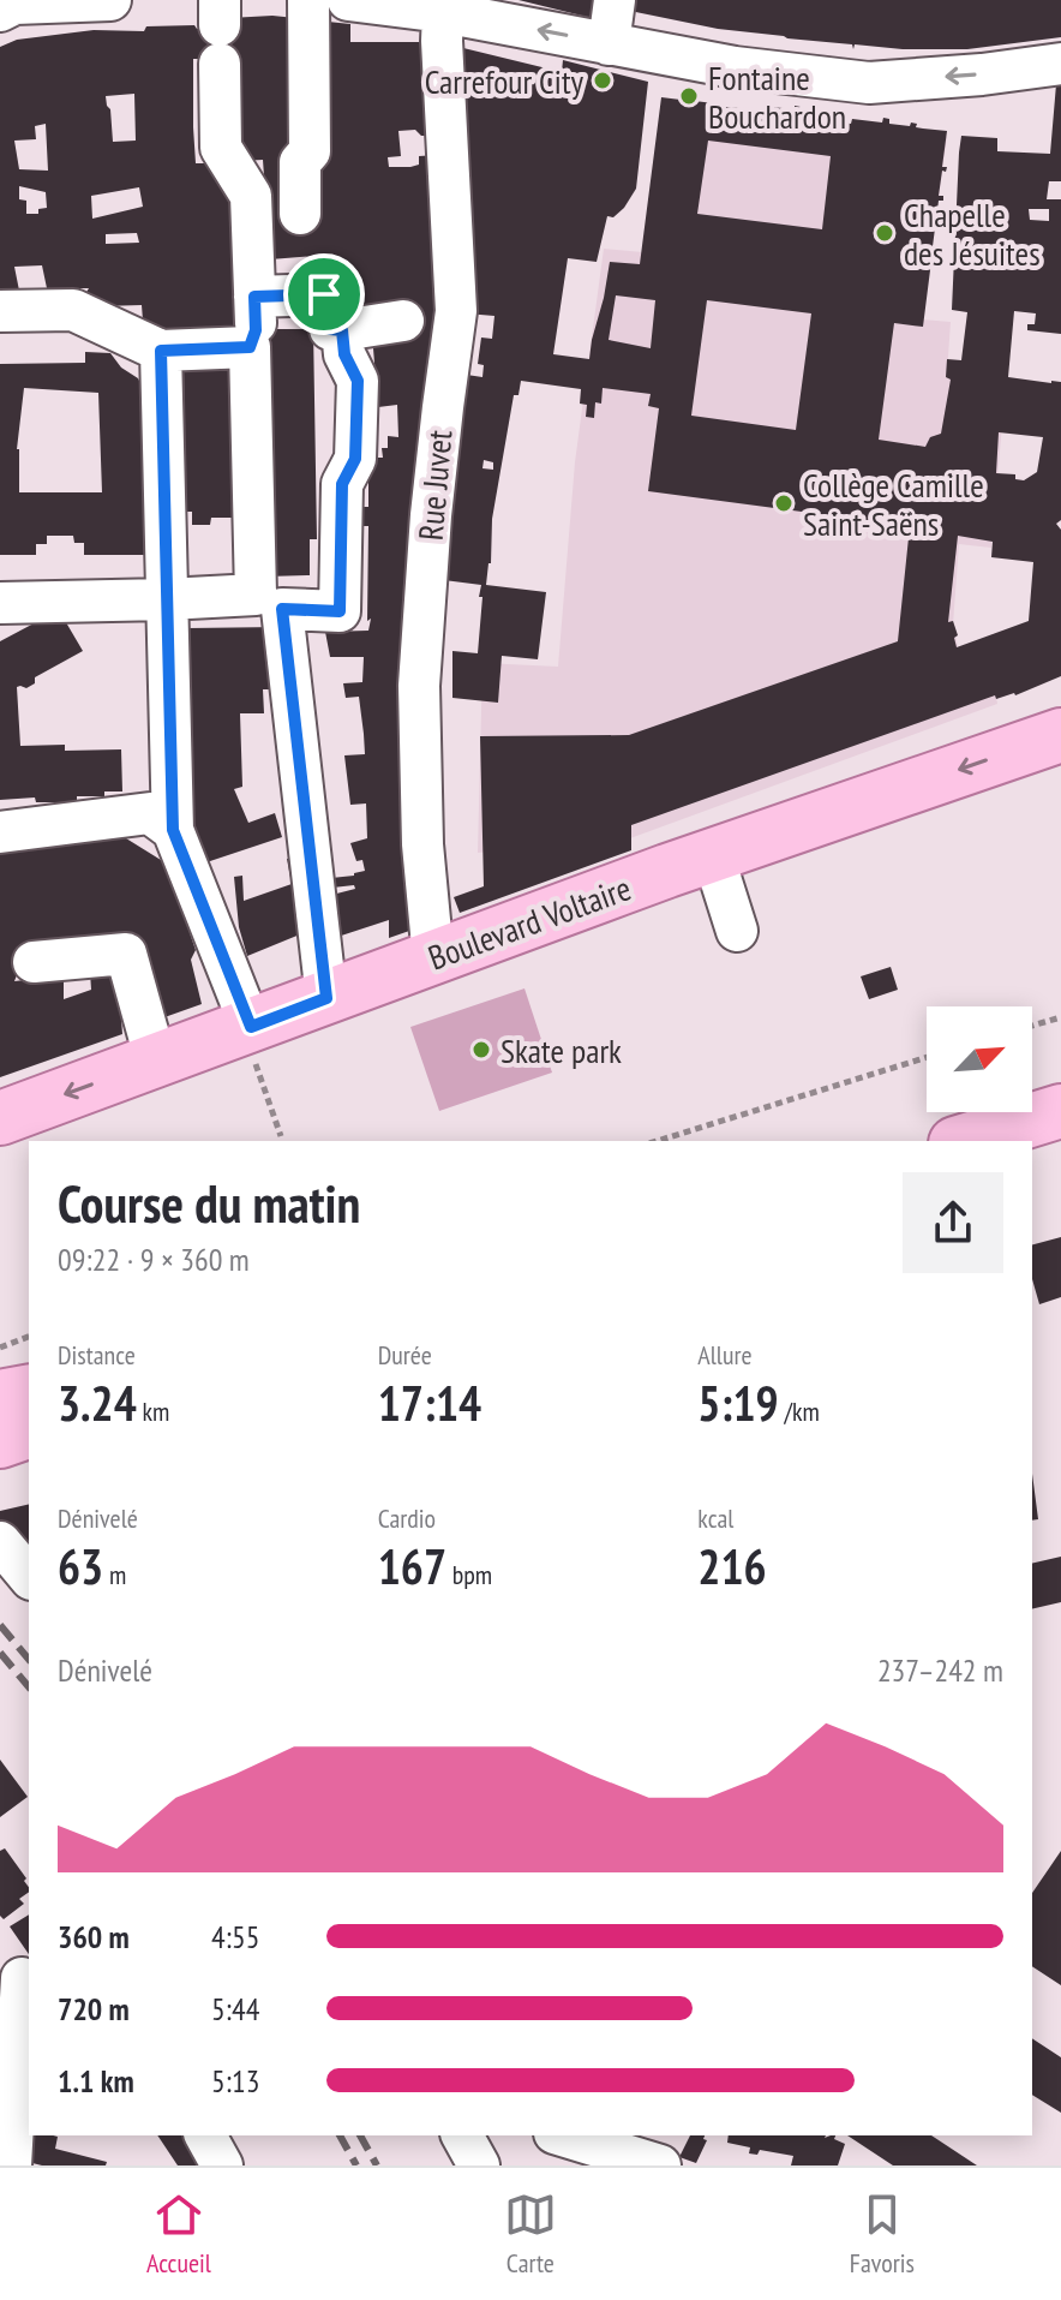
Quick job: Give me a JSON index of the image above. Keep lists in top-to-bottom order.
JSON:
{
  "streets": {
    "main road": ["Boulevard Voltaire"],
    "street": ["Rue Juvet"]
  },
  "crossings": [
    ["Rue Juvet", "Boulevard Voltaire"]
  ],
  "one_way": ["Boulevard Voltaire"],
  "places": [
    "Carrefour City",
    "Fontaine Bouchardon",
    "Chapelle des Jésuites",
    "Collège Camille Saint-Saëns",
    "Skate park"
  ],
  "north": "top right",
  "page": {
    "heading": ["Course du matin", "09:22 · 9 × 360 m"],
    "stats": [
      ["Distance", "3.24 km"],
      ["Durée", "17:14"],
      ["Allure", "5:19 /km"],
      ["Dénivelé", "63 m"],
      ["Cardio", "167 bpm"],
      ["kcal", "216"]
    ],
    "chart": ["Dénivelé", "237–242 m"],
    "list": [
      {
        "name": "360 m",
        "note": "4:55"
      },
      {
        "name": "720 m",
        "note": "5:44"
      },
      {
        "name": "1.1 km",
        "note": "5:13"
      }
    ],
    "tabs": ["Accueil", "Carte", "Favoris"]
  }
}
